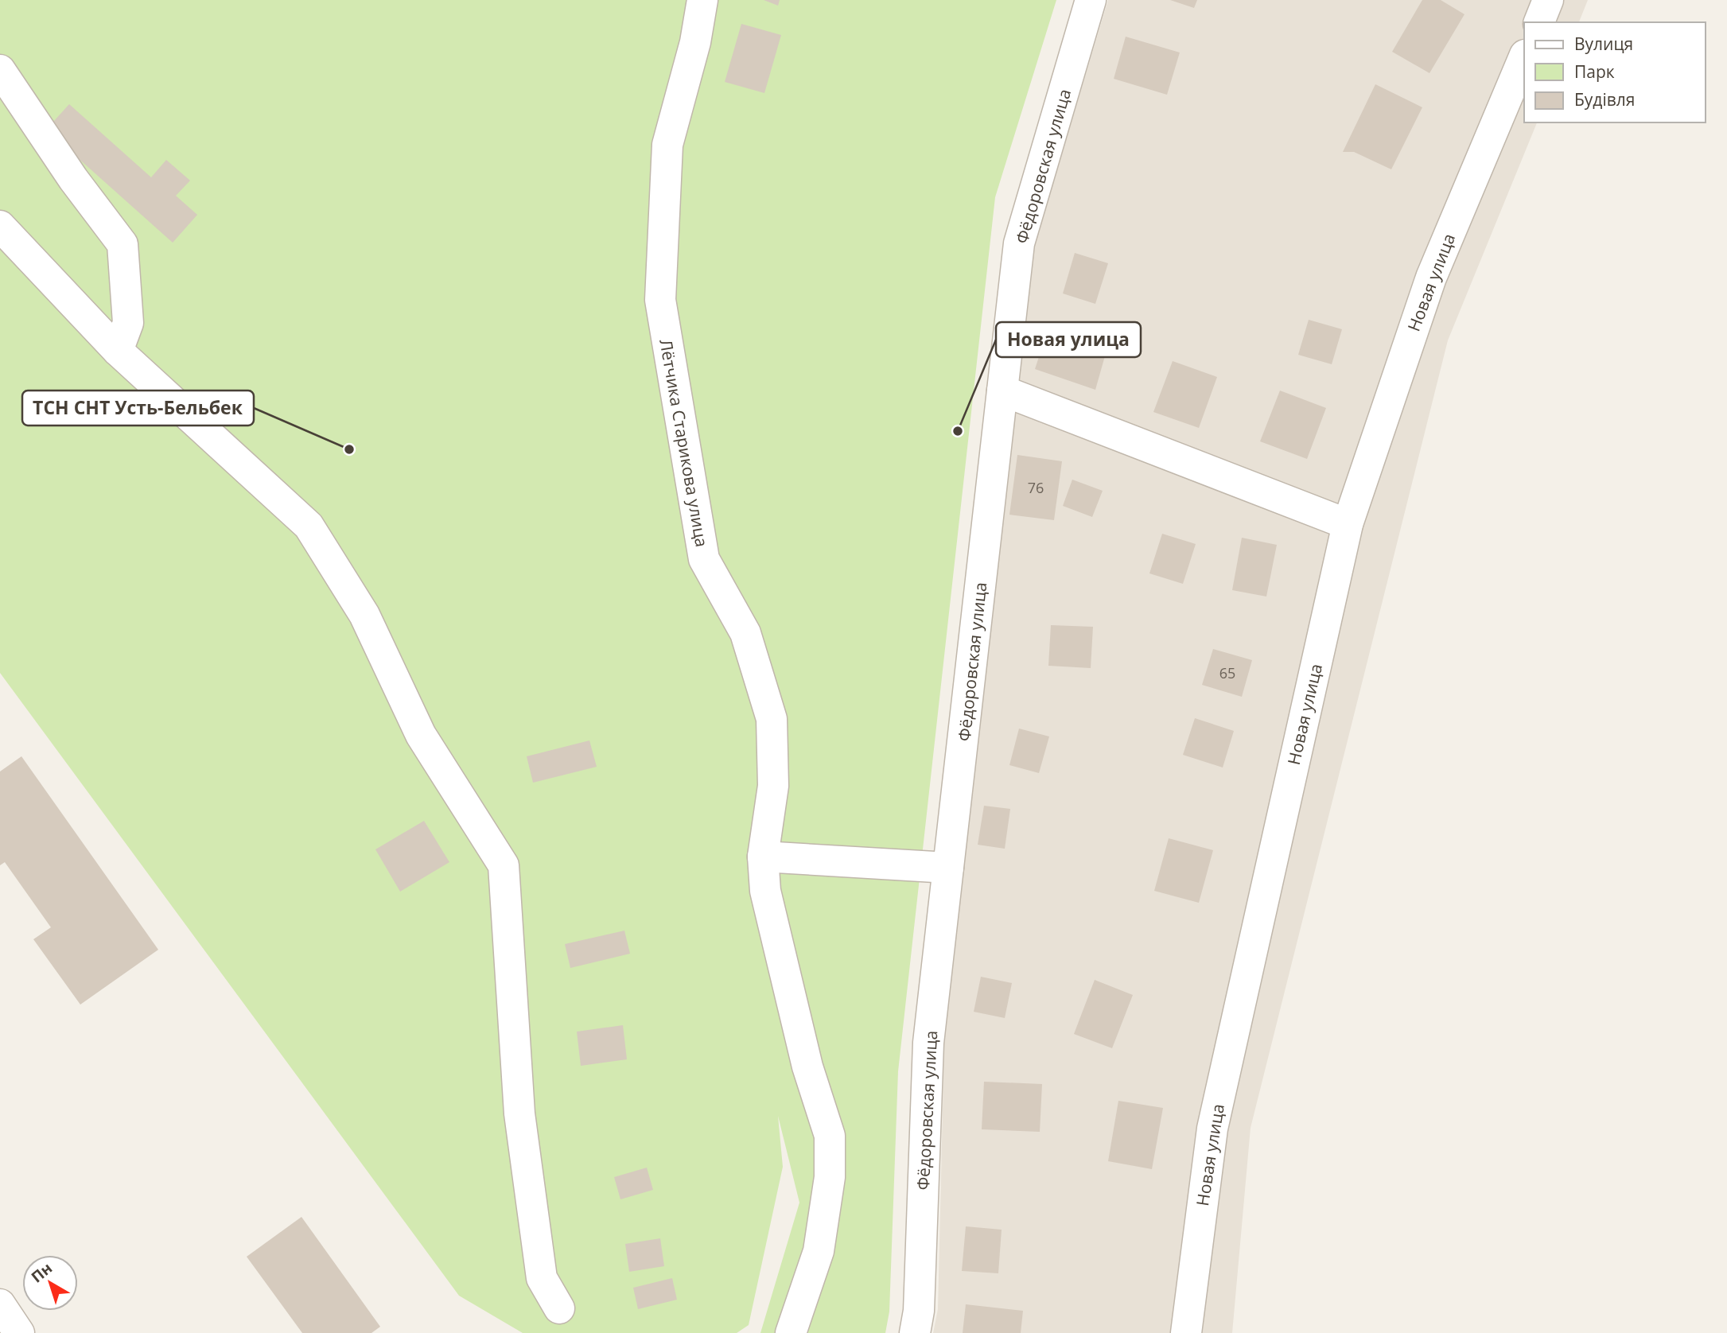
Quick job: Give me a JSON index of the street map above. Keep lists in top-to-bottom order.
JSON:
{
  "streets": {
    "street": ["Фёдоровская улица", "Новая улица", "Лётчика Старикова улица"]
  },
  "places": ["Новая улица", "ТСН СНТ Усть-Бельбек"],
  "house_numbers": ["76", "65"],
  "legend": ["Вулиця", "Парк", "Будівля"],
  "north": "top left"
}
